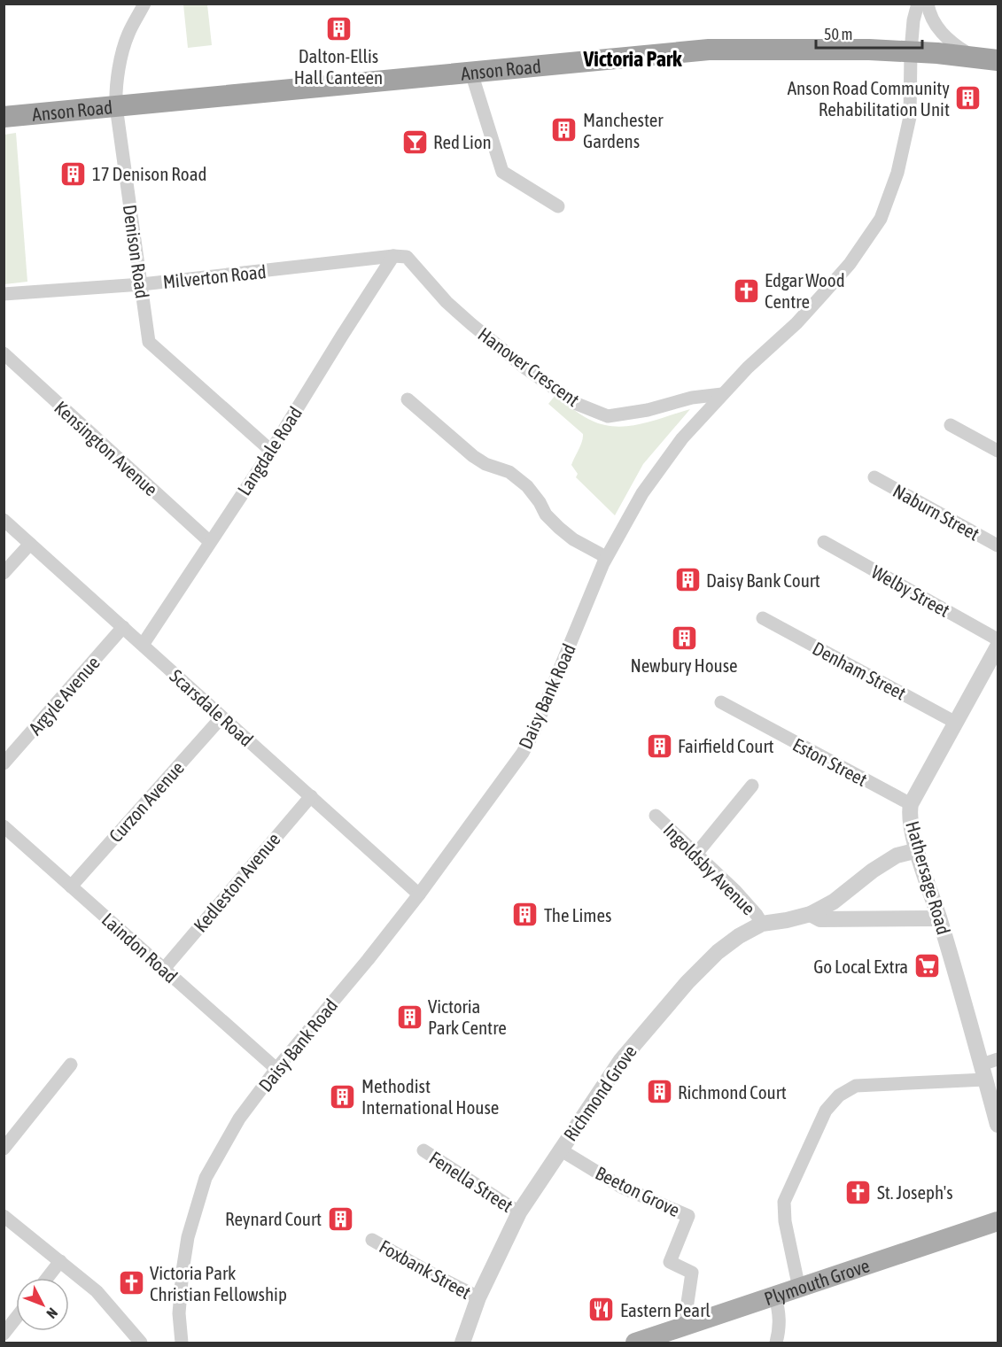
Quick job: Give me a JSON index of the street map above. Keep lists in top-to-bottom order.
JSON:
{
  "streets": {
    "highway": ["Anson Road"],
    "main road": ["Plymouth Grove"],
    "street": [
      "Denison Road",
      "Milverton Road",
      "Hanover Crescent",
      "Kensington Avenue",
      "Langdale Road",
      "Naburn Street",
      "Welby Street",
      "Denham Street",
      "Argyle Avenue",
      "Daisy Bank Road",
      "Scarsdale Road",
      "Eston Street",
      "Curzon Avenue",
      "Ingoldsby Avenue",
      "Hathersage Road",
      "Kedleston Avenue",
      "Laindon Road",
      "Richmond Grove",
      "Fenella Street",
      "Beeton Grove",
      "Foxbank Street"
    ]
  },
  "crossings": [
    ["Anson Road", "Denison Road"],
    ["Anson Road", "Daisy Bank Road"],
    ["Denison Road", "Milverton Road"],
    ["Denison Road", "Langdale Road"],
    ["Milverton Road", "Hanover Crescent"],
    ["Milverton Road", "Langdale Road"],
    ["Hanover Crescent", "Langdale Road"],
    ["Hanover Crescent", "Daisy Bank Road"],
    ["Kensington Avenue", "Langdale Road"],
    ["Langdale Road", "Scarsdale Road"],
    ["Denham Street", "Hathersage Road"],
    ["Argyle Avenue", "Scarsdale Road"],
    ["Daisy Bank Road", "Scarsdale Road"],
    ["Daisy Bank Road", "Laindon Road"],
    ["Scarsdale Road", "Curzon Avenue"],
    ["Scarsdale Road", "Kedleston Avenue"],
    ["Eston Street", "Hathersage Road"],
    ["Curzon Avenue", "Laindon Road"],
    ["Ingoldsby Avenue", "Richmond Grove"],
    ["Hathersage Road", "Richmond Grove"],
    ["Kedleston Avenue", "Laindon Road"],
    ["Richmond Grove", "Fenella Street"],
    ["Richmond Grove", "Beeton Grove"],
    ["Richmond Grove", "Foxbank Street"],
    ["Beeton Grove", "Plymouth Grove"]
  ],
  "districts": ["Victoria Park"],
  "places": {
    "building": [
      "Dalton-Ellis Hall Canteen",
      "Anson Road Community Rehabilitation Unit",
      "Manchester Gardens",
      "17 Denison Road",
      "Daisy Bank Court",
      "Newbury House",
      "Fairfield Court",
      "The Limes",
      "Victoria Park Centre",
      "Richmond Court",
      "Methodist International House",
      "Reynard Court"
    ],
    "bar": ["Red Lion"],
    "church": ["Edgar Wood Centre", "St. Joseph's", "Victoria Park Christian Fellowship"],
    "supermarket": ["Go Local Extra"],
    "restaurant": ["Eastern Pearl"]
  },
  "scale_bar": "50 m",
  "north": "bottom right"
}
